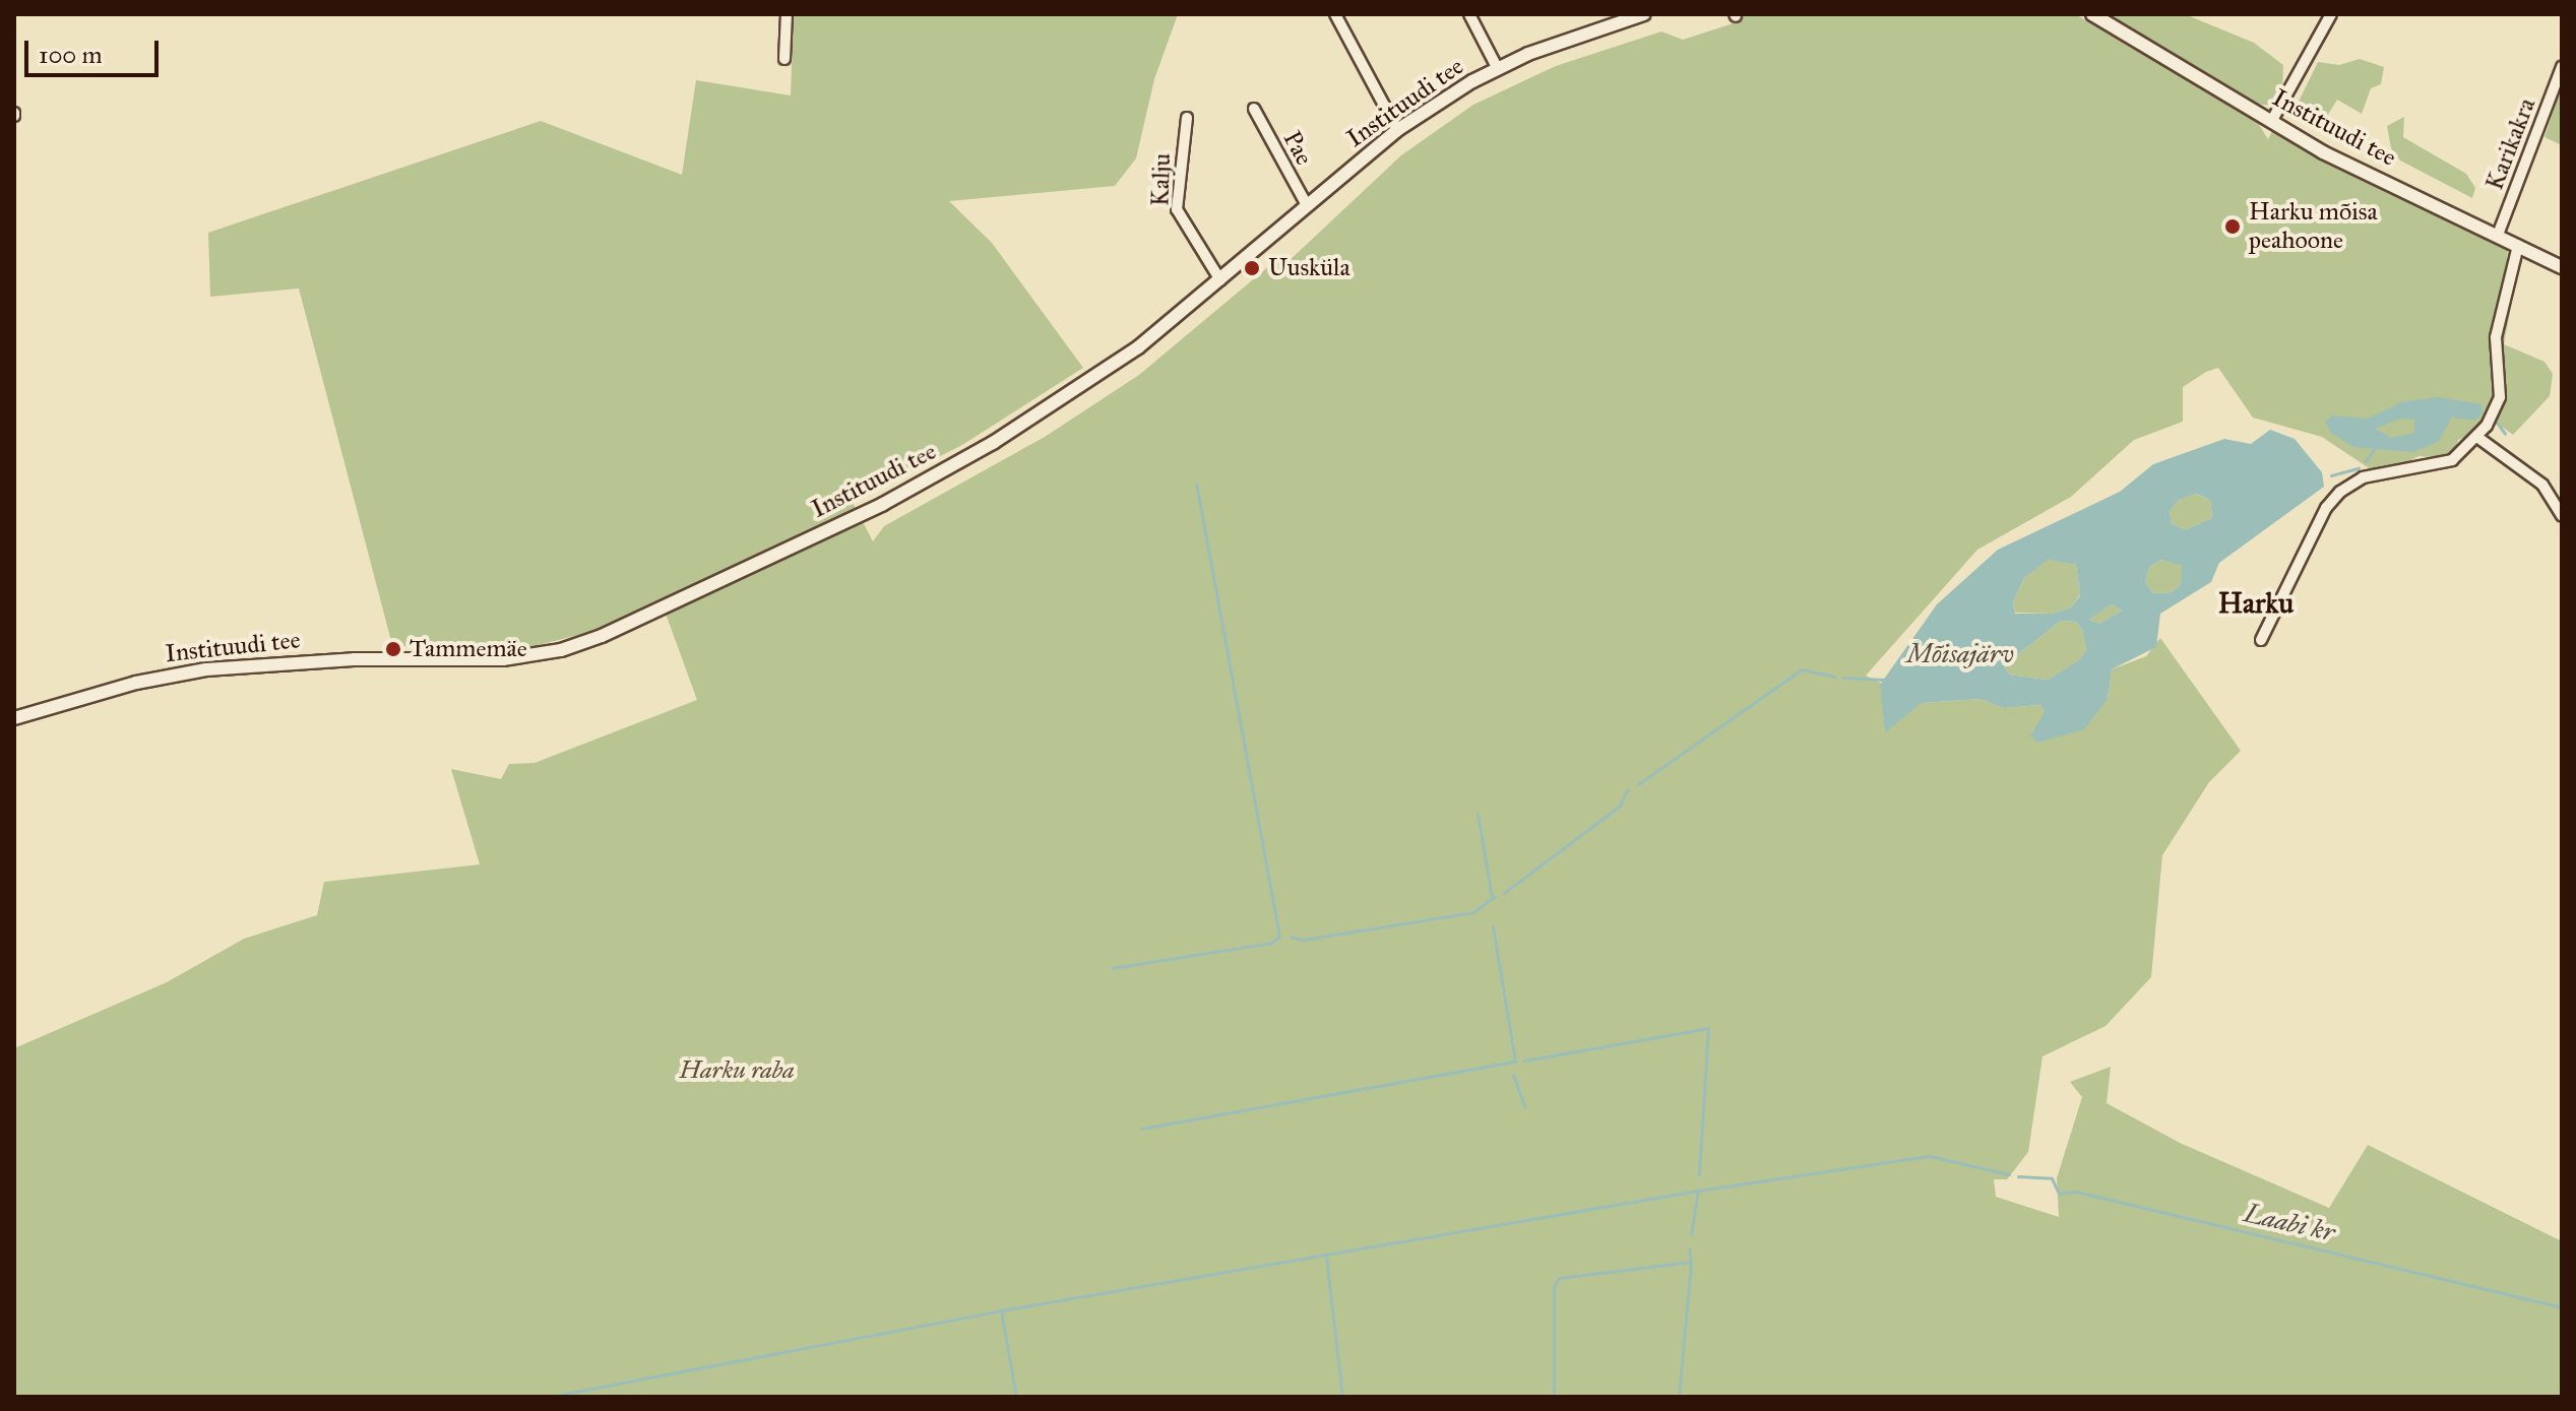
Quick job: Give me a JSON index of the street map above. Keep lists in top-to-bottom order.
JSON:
{
  "streets": {
    "street": [
      "Instituudi tee",
      "Karikakra",
      "Pae",
      "Kalju"
    ]
  },
  "crossings": [
    ["Instituudi tee", "Karikakra"],
    ["Instituudi tee", "Pae"],
    ["Instituudi tee", "Kalju"]
  ],
  "districts": ["Harku"],
  "water": ["Mõisajärv", "Laabi kr"],
  "parks": ["Harku raba"],
  "places": ["Harku mõisa peahoone", "Uusküla", "Tammemäe"],
  "scale_bar": "100 m"
}
